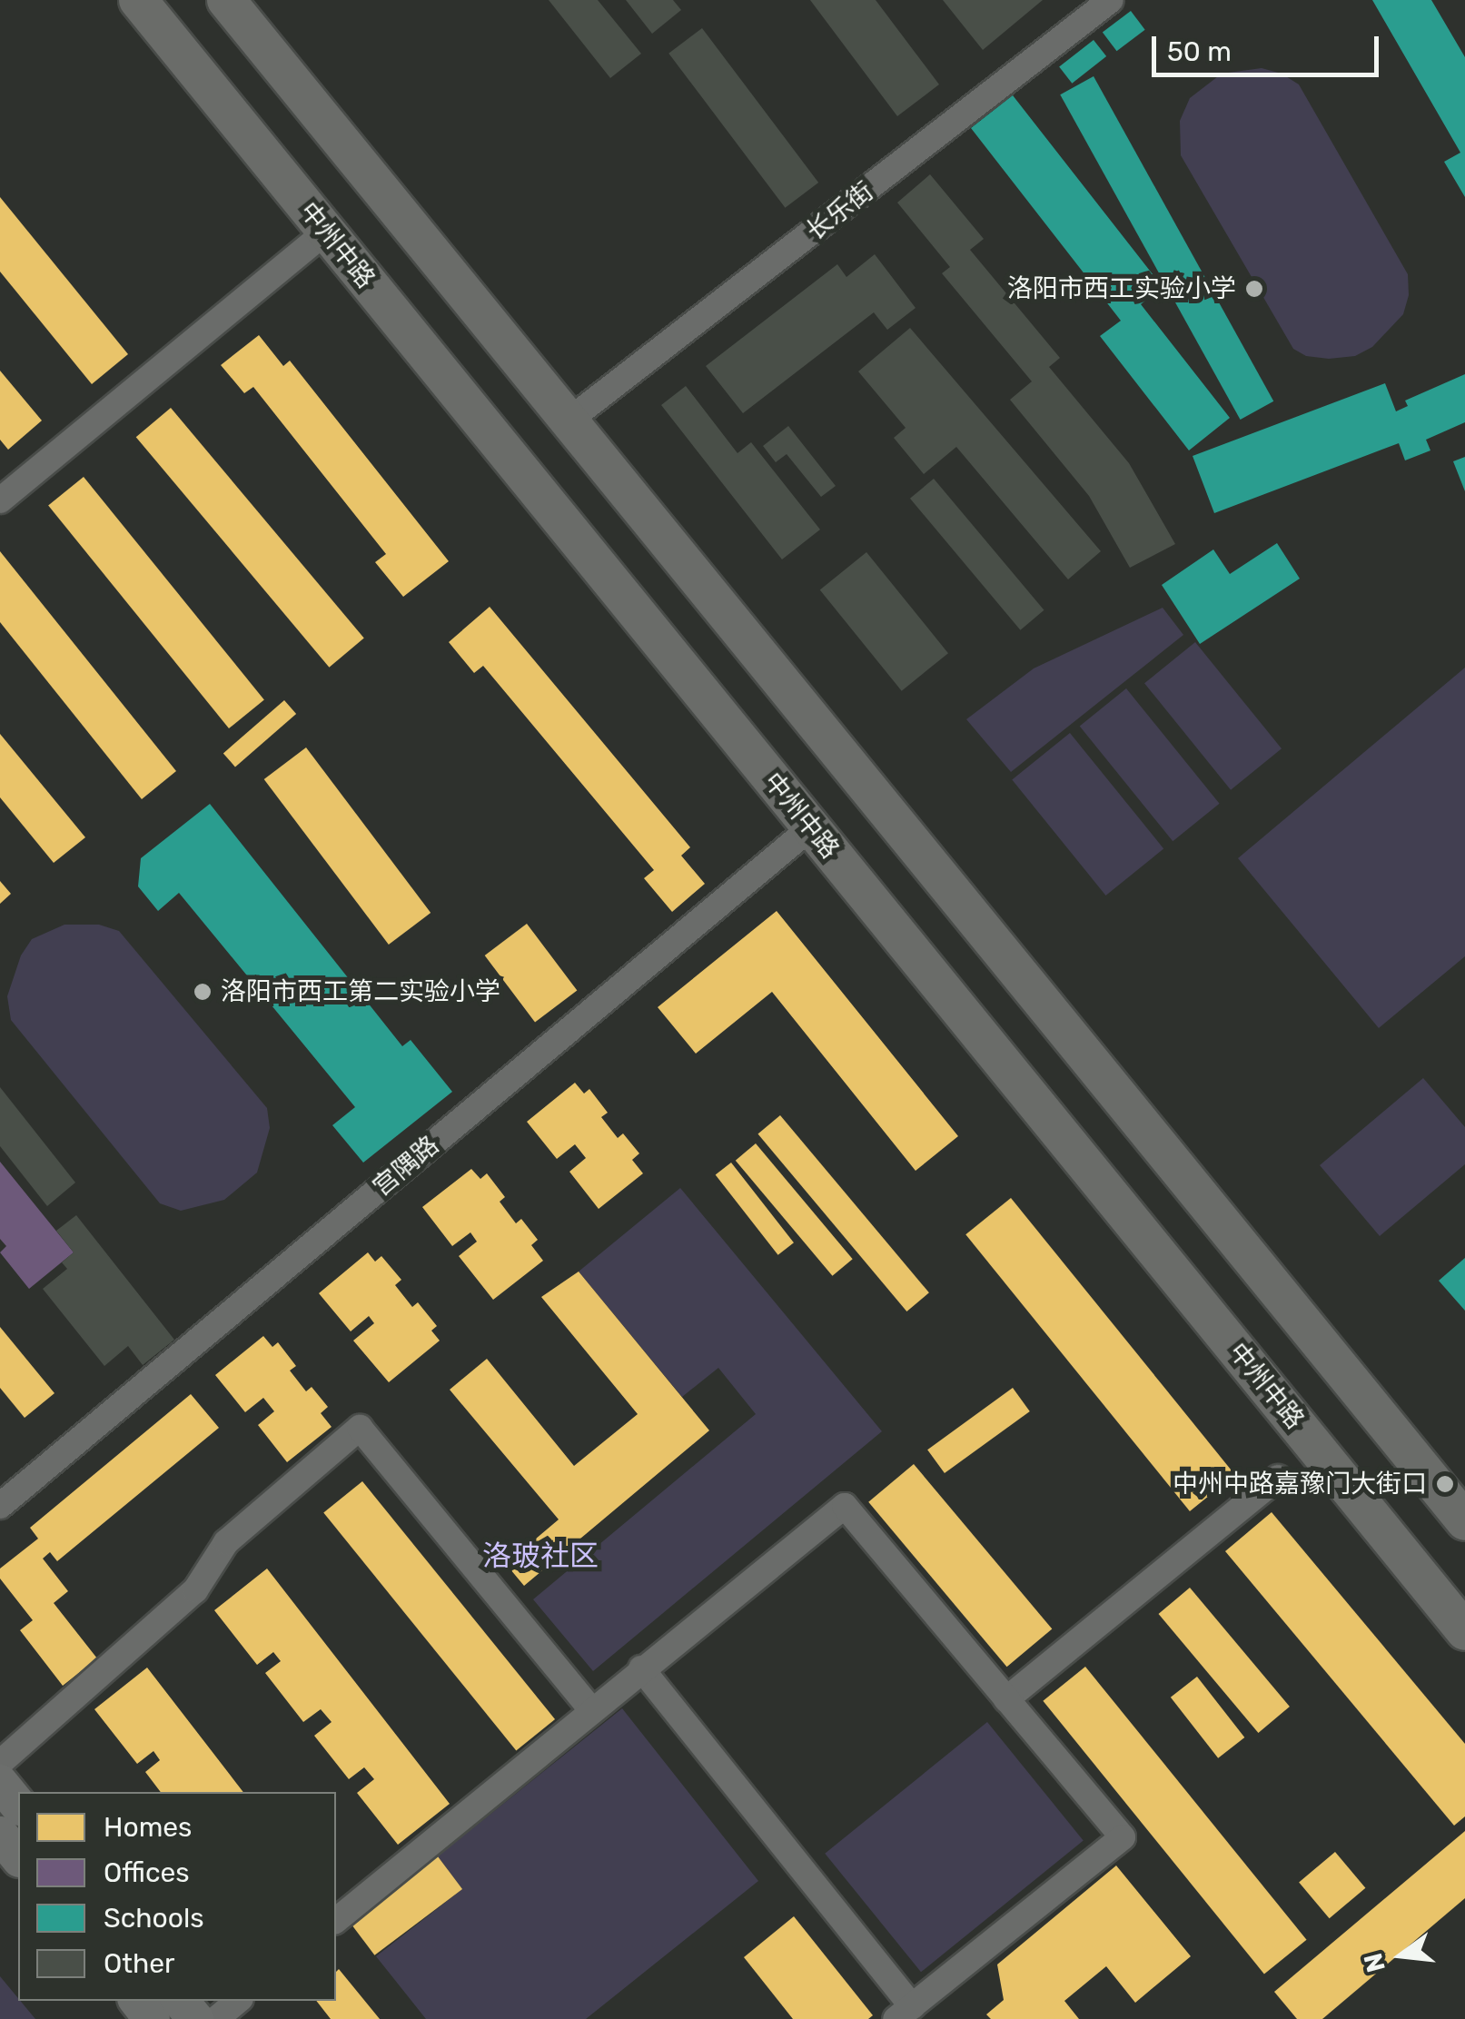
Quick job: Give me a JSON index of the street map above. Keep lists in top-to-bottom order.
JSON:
{
  "streets": {
    "main road": ["中州中路"],
    "street": ["长乐街", "宫隅路"]
  },
  "crossings": [
    ["中州中路", "宫隅路"]
  ],
  "districts": ["洛玻社区"],
  "places": ["洛阳市西工实验小学", "洛阳市西工第二实验小学", "中州中路嘉豫门大街口"],
  "legend": [
    "Homes",
    "Offices",
    "Schools",
    "Other"
  ],
  "scale_bar": "50 m",
  "north": "left"
}
